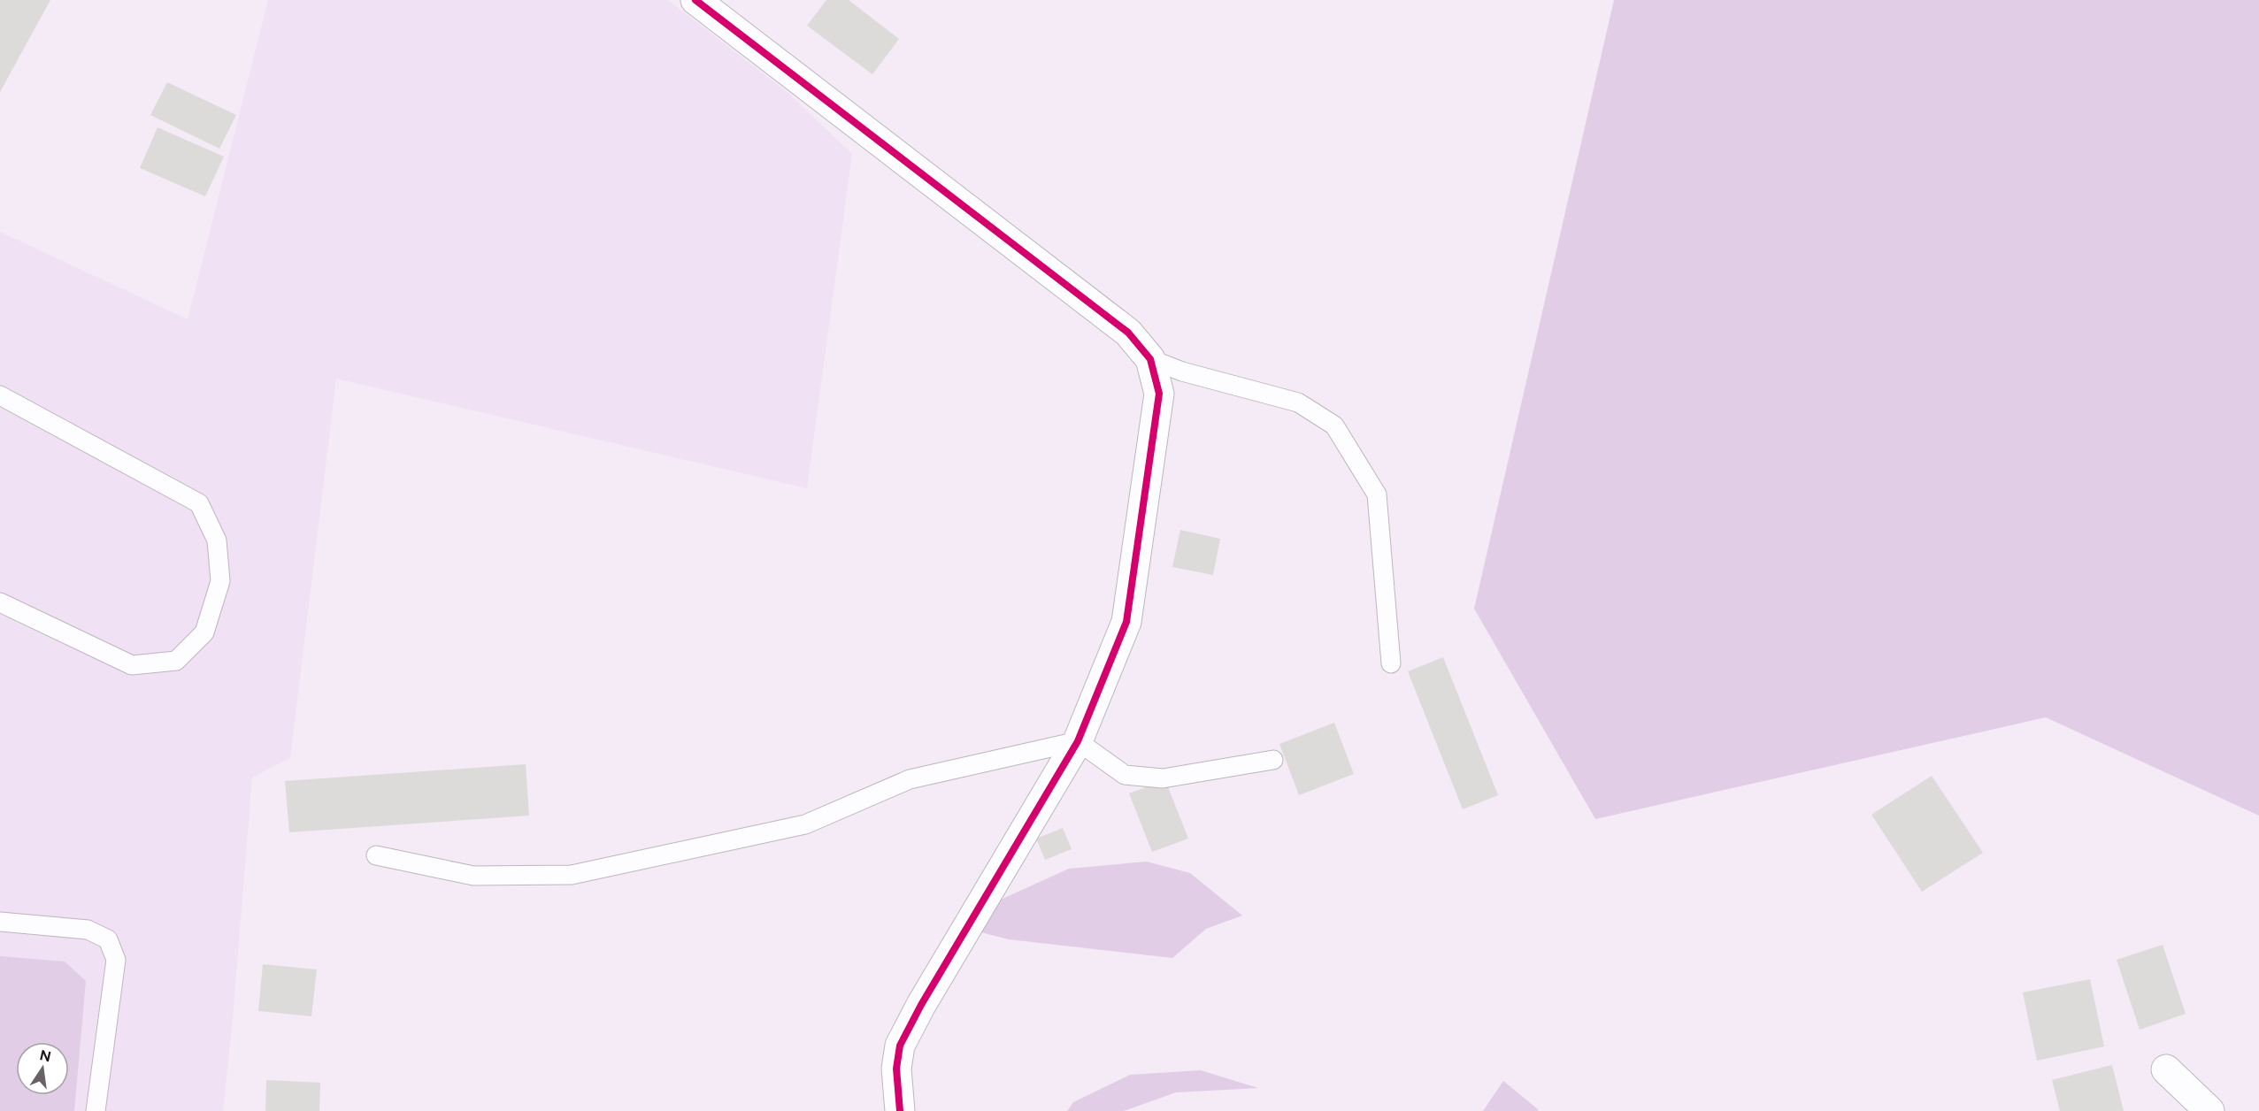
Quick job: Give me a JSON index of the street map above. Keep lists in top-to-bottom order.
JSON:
{
  "north": "top"
}
